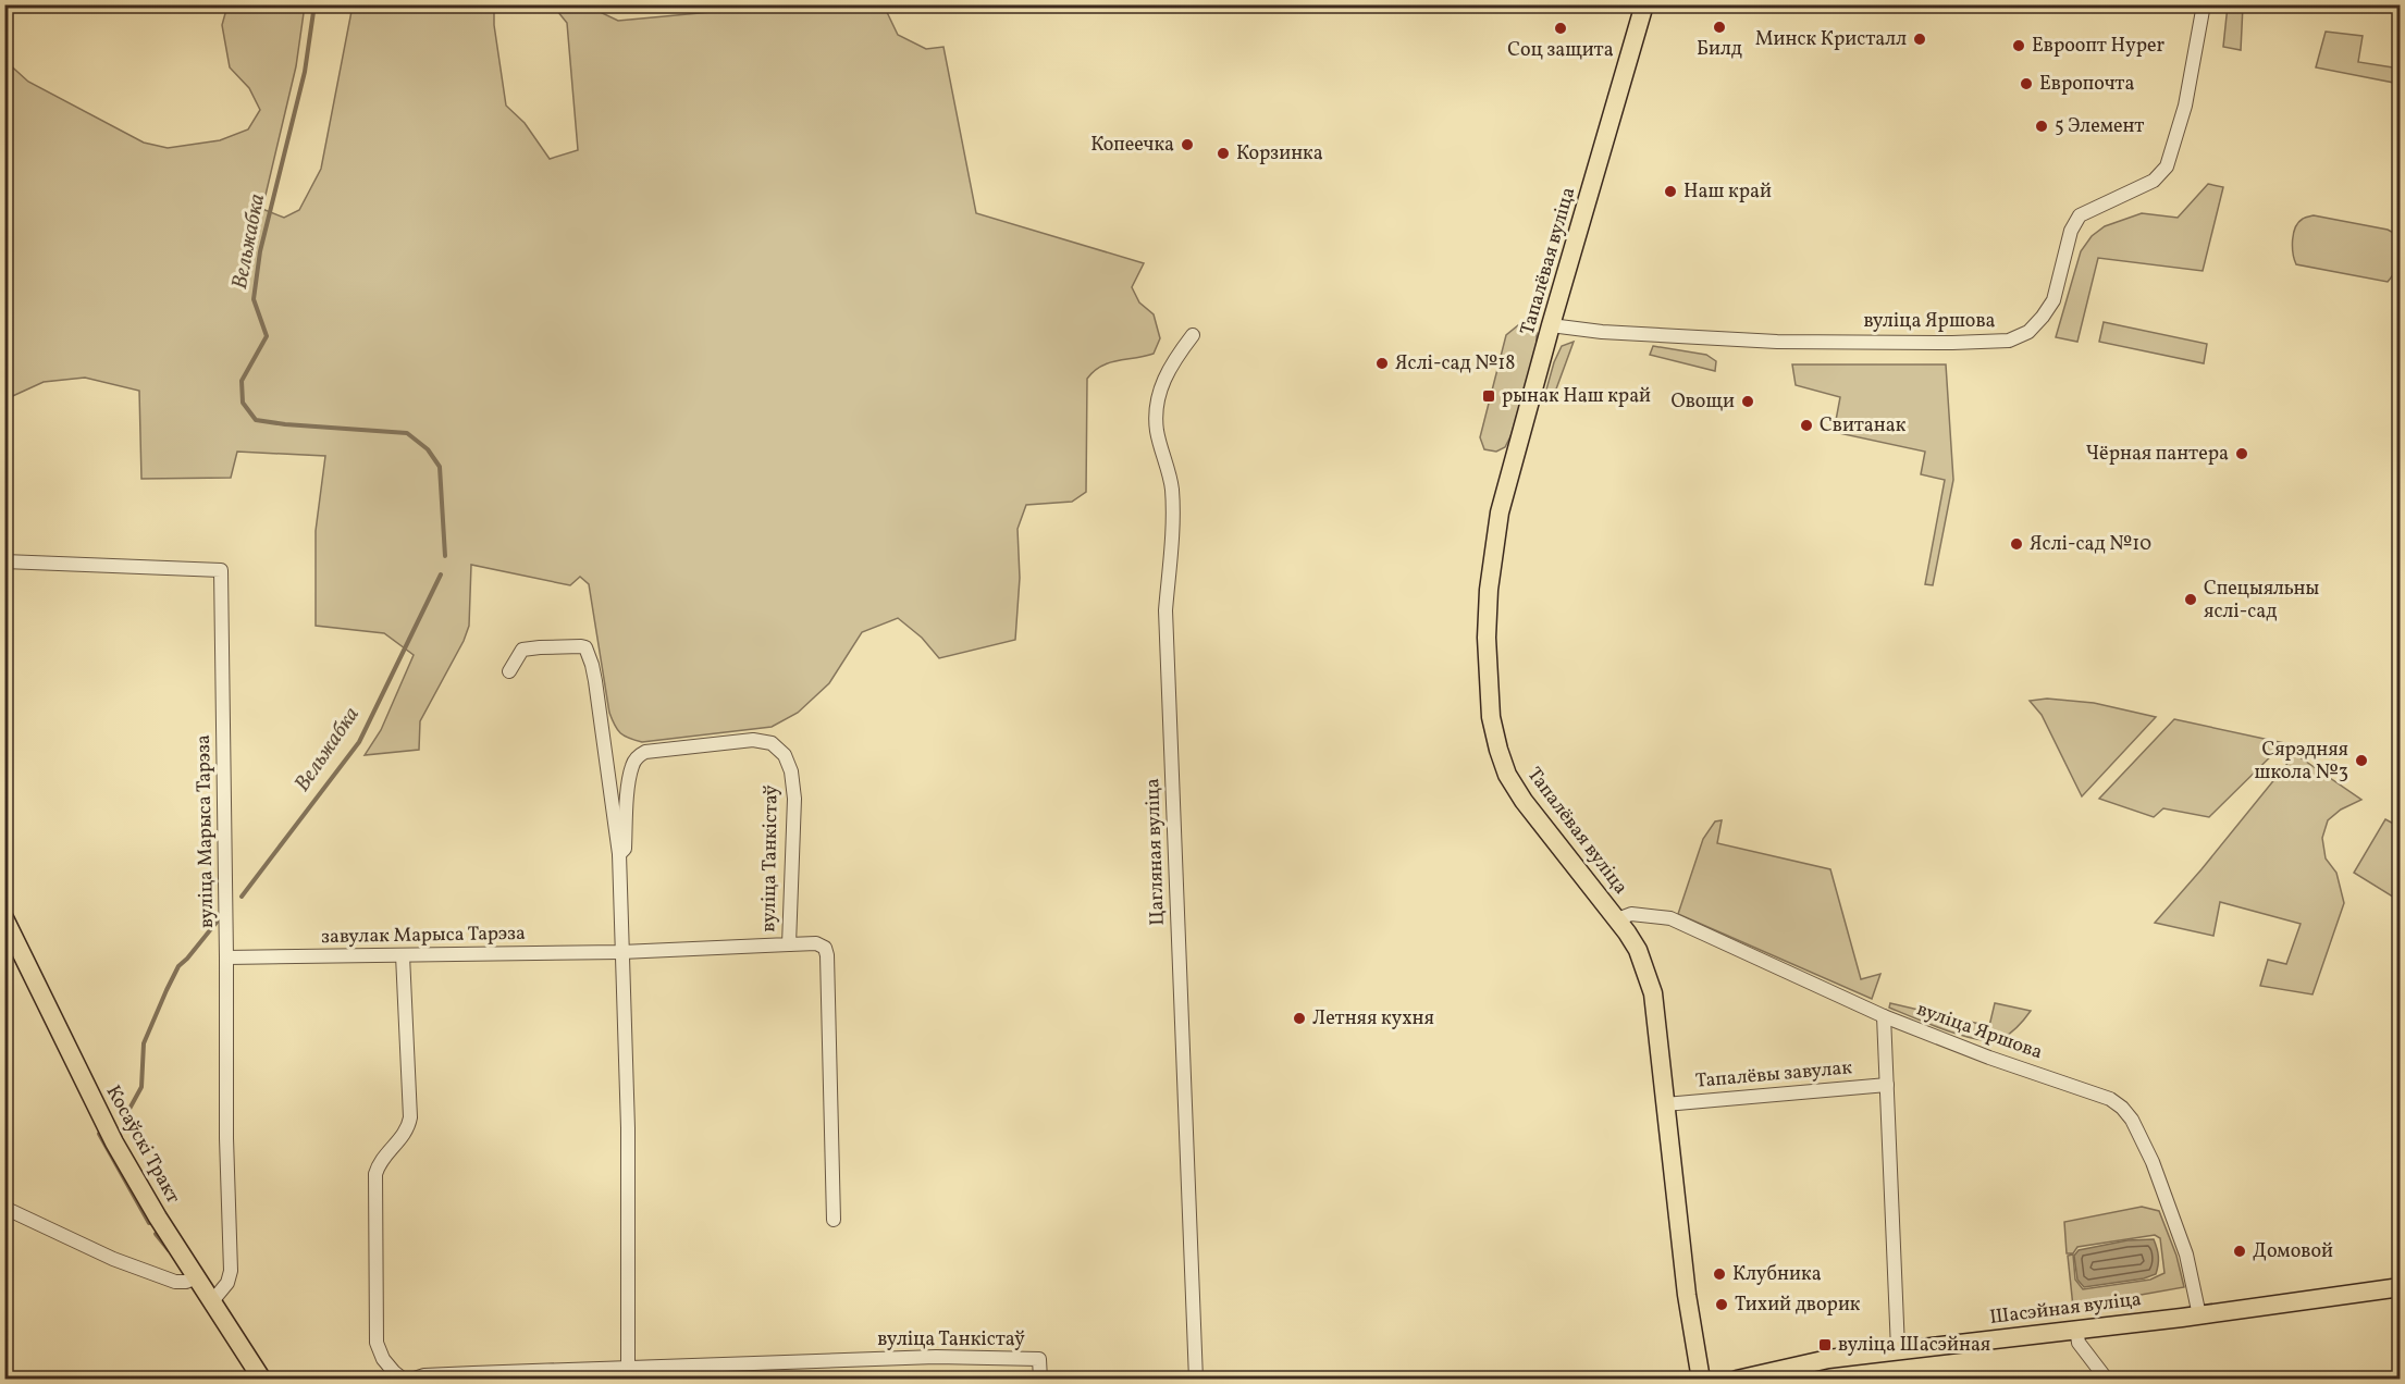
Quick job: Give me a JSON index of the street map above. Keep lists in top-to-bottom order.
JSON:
{
  "streets": {
    "main road": ["Тапалёвая вуліца", "Косаўскі Тракт", "Шасэйная вуліца"],
    "street": [
      "вуліца Яршова",
      "вуліца Марыса Тарэза",
      "Цагляная вуліца",
      "вуліца Танкістаў",
      "завулак Марыса Тарэза",
      "Тапалёвы завулак"
    ]
  },
  "crossings": [
    ["Тапалёвая вуліца", "вуліца Яршова"],
    ["Тапалёвая вуліца", "Тапалёвы завулак"],
    ["вуліца Яршова", "Шасэйная вуліца"],
    ["вуліца Марыса Тарэза", "завулак Марыса Тарэза"],
    ["вуліца Марыса Тарэза", "Косаўскі Тракт"],
    ["вуліца Танкістаў", "завулак Марыса Тарэза"]
  ],
  "water": ["Вельжабка"],
  "places": {
    "other": [
      "Билд",
      "Соц защита",
      "Минск Кристалл",
      "Евроопт Hyper",
      "Европочта",
      "5 Элемент",
      "Копеечка",
      "Корзинка",
      "Наш край",
      "Яслі-сад №18",
      "Овощи",
      "Свитанак",
      "Чёрная пантера",
      "Яслі-сад №10",
      "Спецыяльны яслі-сад",
      "Сярэдняя школа №3",
      "Летняя кухня",
      "Домовой",
      "Клубника",
      "Тихий дворик"
    ],
    "transit": ["рынак Наш край", "вуліца Шасэйная"]
  }
}
